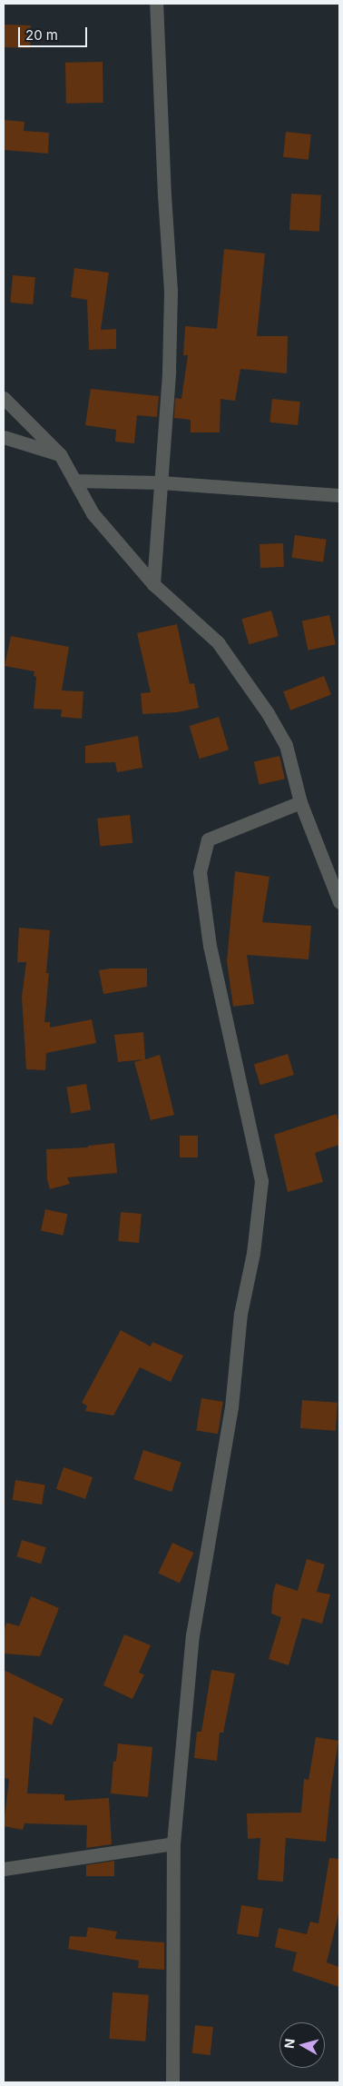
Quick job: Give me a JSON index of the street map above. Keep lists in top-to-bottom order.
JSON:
{
  "scale_bar": "20 m",
  "north": "left"
}
